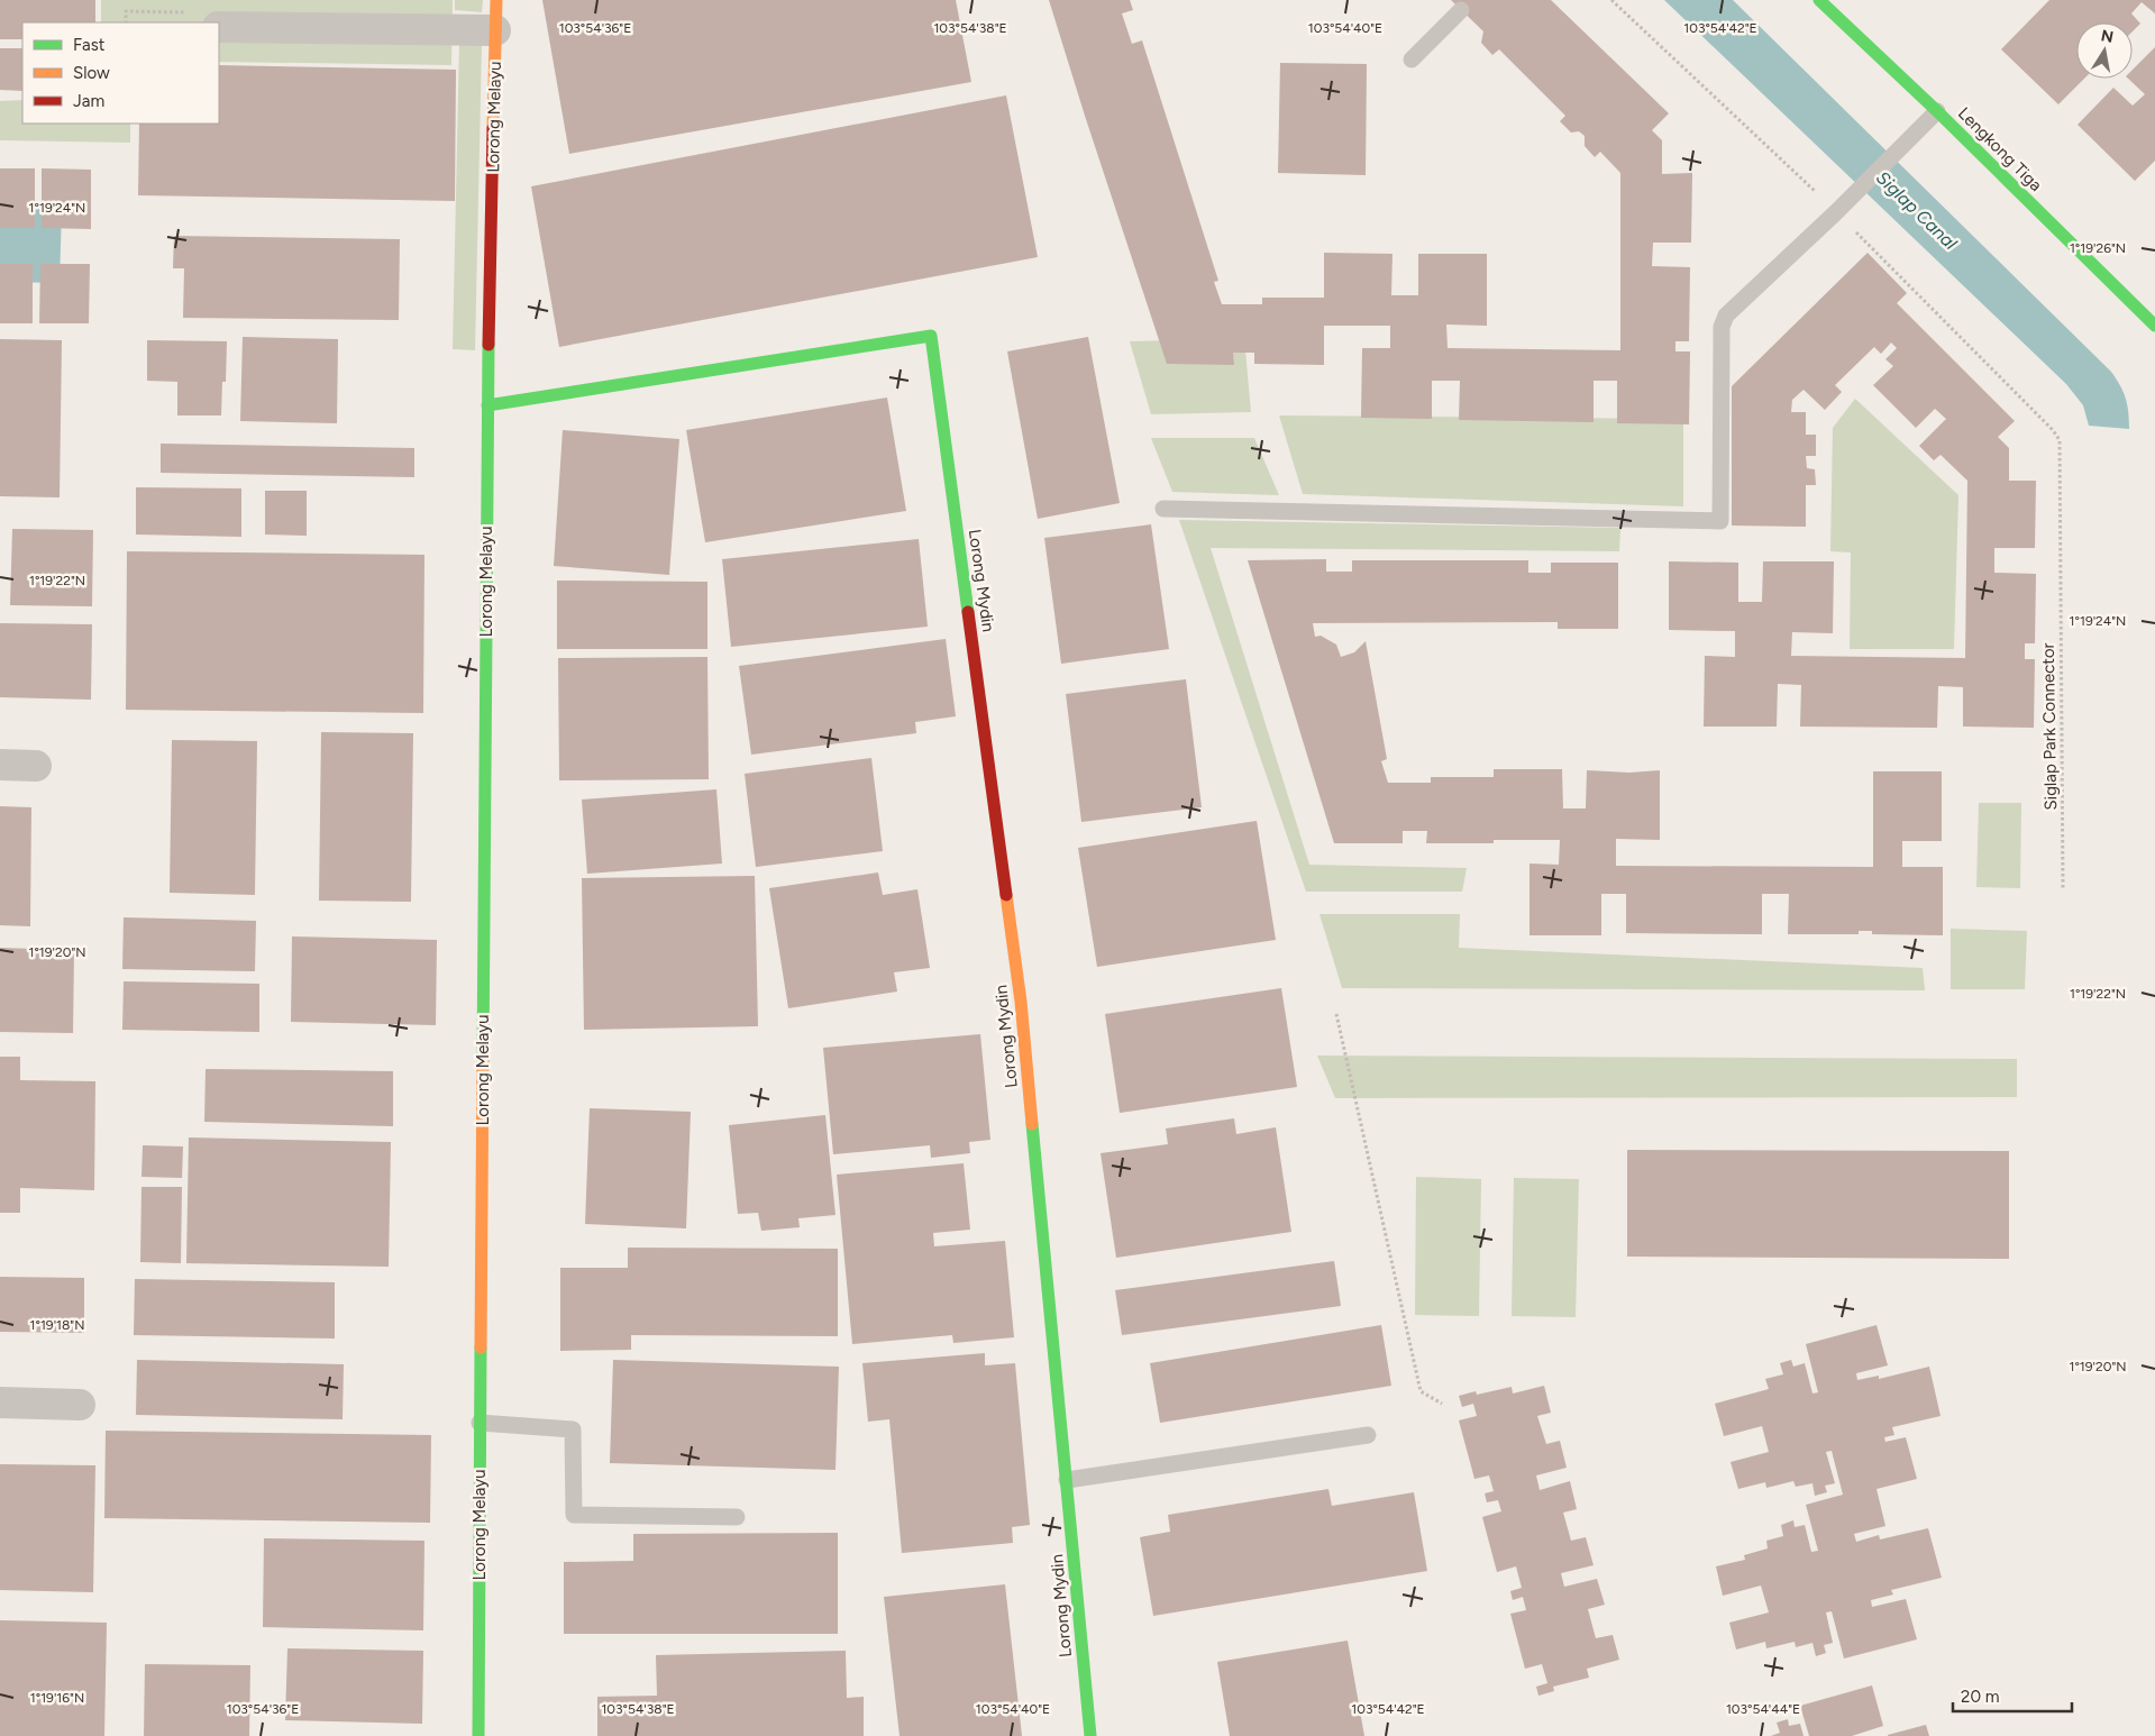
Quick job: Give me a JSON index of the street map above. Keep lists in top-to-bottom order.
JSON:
{
  "streets": {
    "street": ["Lorong Melayu", "Lengkong Tiga", "Lorong Mydin"],
    "path": ["Siglap Park Connector"]
  },
  "crossings": [
    ["Lorong Melayu", "Lorong Mydin"]
  ],
  "water": ["Siglap Canal"],
  "legend": ["Fast", "Slow", "Jam"],
  "scale_bar": "20 m",
  "north": "top",
  "coordinates": [
    "103°54'36\"E",
    "103°54'38\"E",
    "103°54'40\"E",
    "103°54'42\"E",
    "1°19'24\"N",
    "1°19'26\"N",
    "1°19'22\"N",
    "1°19'20\"N",
    "1°19'18\"N",
    "1°19'16\"N",
    "103°54'44\"E"
  ]
}
